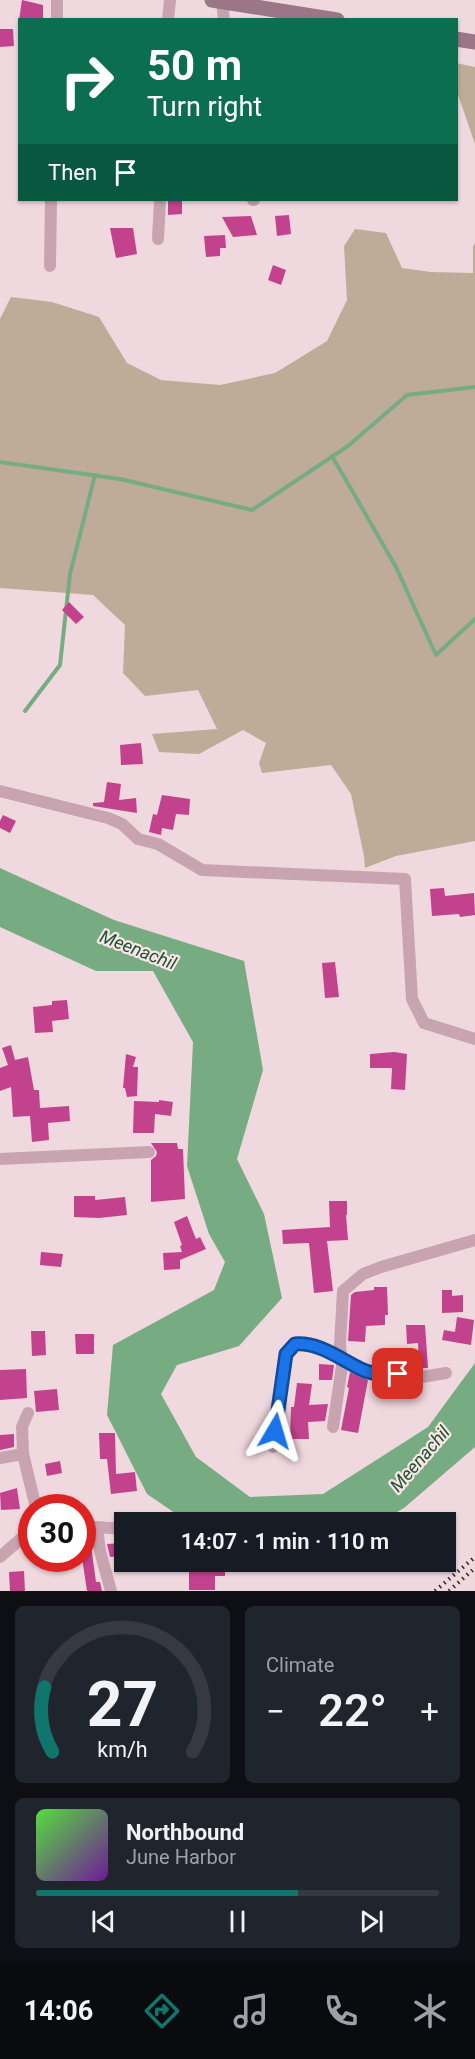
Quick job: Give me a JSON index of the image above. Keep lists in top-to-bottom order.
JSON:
{
  "water": ["Meenachil"],
  "page": {
    "turn": ["50 m", "Turn right"],
    "then": "Then",
    "limit": "30",
    "trip": "14:07 · 1 min · 110 m",
    "tile": "Climate",
    "heat": ["−", "22°", "+"],
    "song": ["Northbound", "June Harbor"],
    "tabs": "14:06",
    "gauge": ["27", "km/h"]
  }
}
